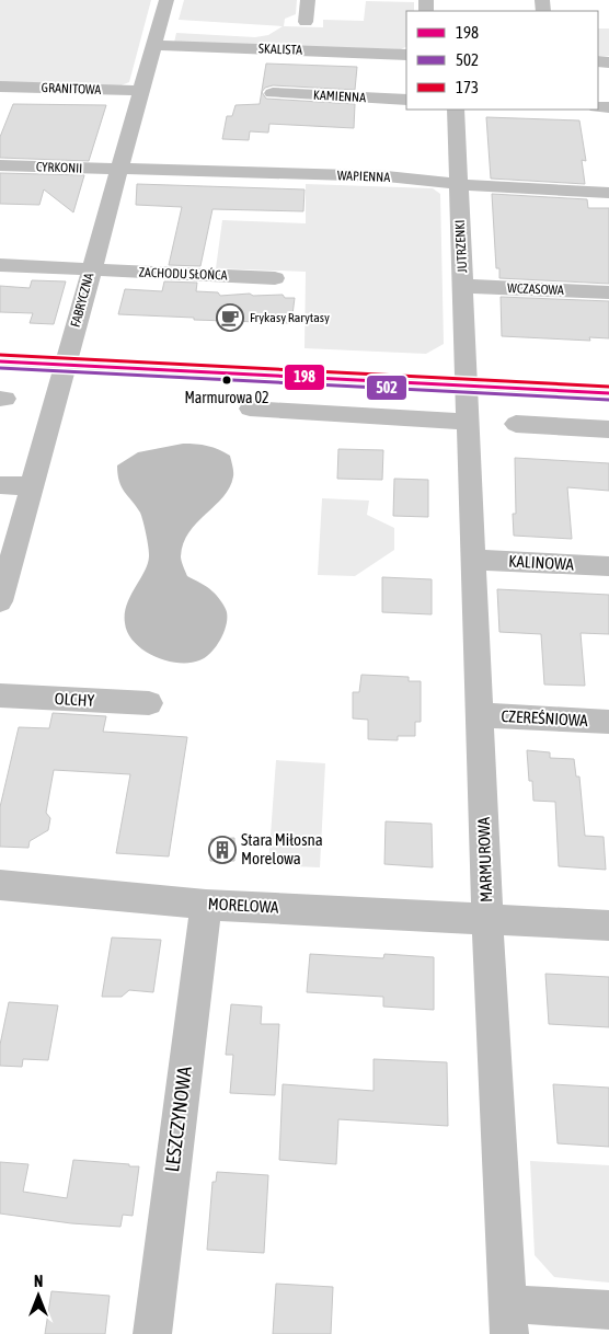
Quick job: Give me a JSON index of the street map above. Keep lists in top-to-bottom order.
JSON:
{
  "streets": {
    "street": [
      "SKALISTA",
      "GRANITOWA",
      "KAMIENNA",
      "CYRKONII",
      "WAPIENNA",
      "JUTRZENKI",
      "ZACHODU SŁOŃCA",
      "WCZASOWA",
      "FABRYCZNA",
      "KALINOWA",
      "OLCHY",
      "CZEREŚNIOWA",
      "MARMUROWA",
      "MORELOWA",
      "LESZCZYNOWA"
    ]
  },
  "crossings": [
    ["SKALISTA", "FABRYCZNA"],
    ["GRANITOWA", "FABRYCZNA"],
    ["CYRKONII", "WAPIENNA"],
    ["CYRKONII", "FABRYCZNA"],
    ["WAPIENNA", "JUTRZENKI"],
    ["WAPIENNA", "FABRYCZNA"],
    ["JUTRZENKI", "WCZASOWA"],
    ["JUTRZENKI", "MARMUROWA"],
    ["ZACHODU SŁOŃCA", "FABRYCZNA"],
    ["KALINOWA", "MARMUROWA"],
    ["CZEREŚNIOWA", "MARMUROWA"],
    ["MARMUROWA", "MORELOWA"],
    ["MORELOWA", "LESZCZYNOWA"]
  ],
  "places": {
    "cafe": ["Frykasy Rarytasy"],
    "other": ["Marmurowa 02"],
    "building": ["Stara Miłosna Morelowa"]
  },
  "lines": ["transit line 173", "transit line 198", "transit line 502"],
  "legend": ["198", "502", "173"],
  "north": "top"
}
